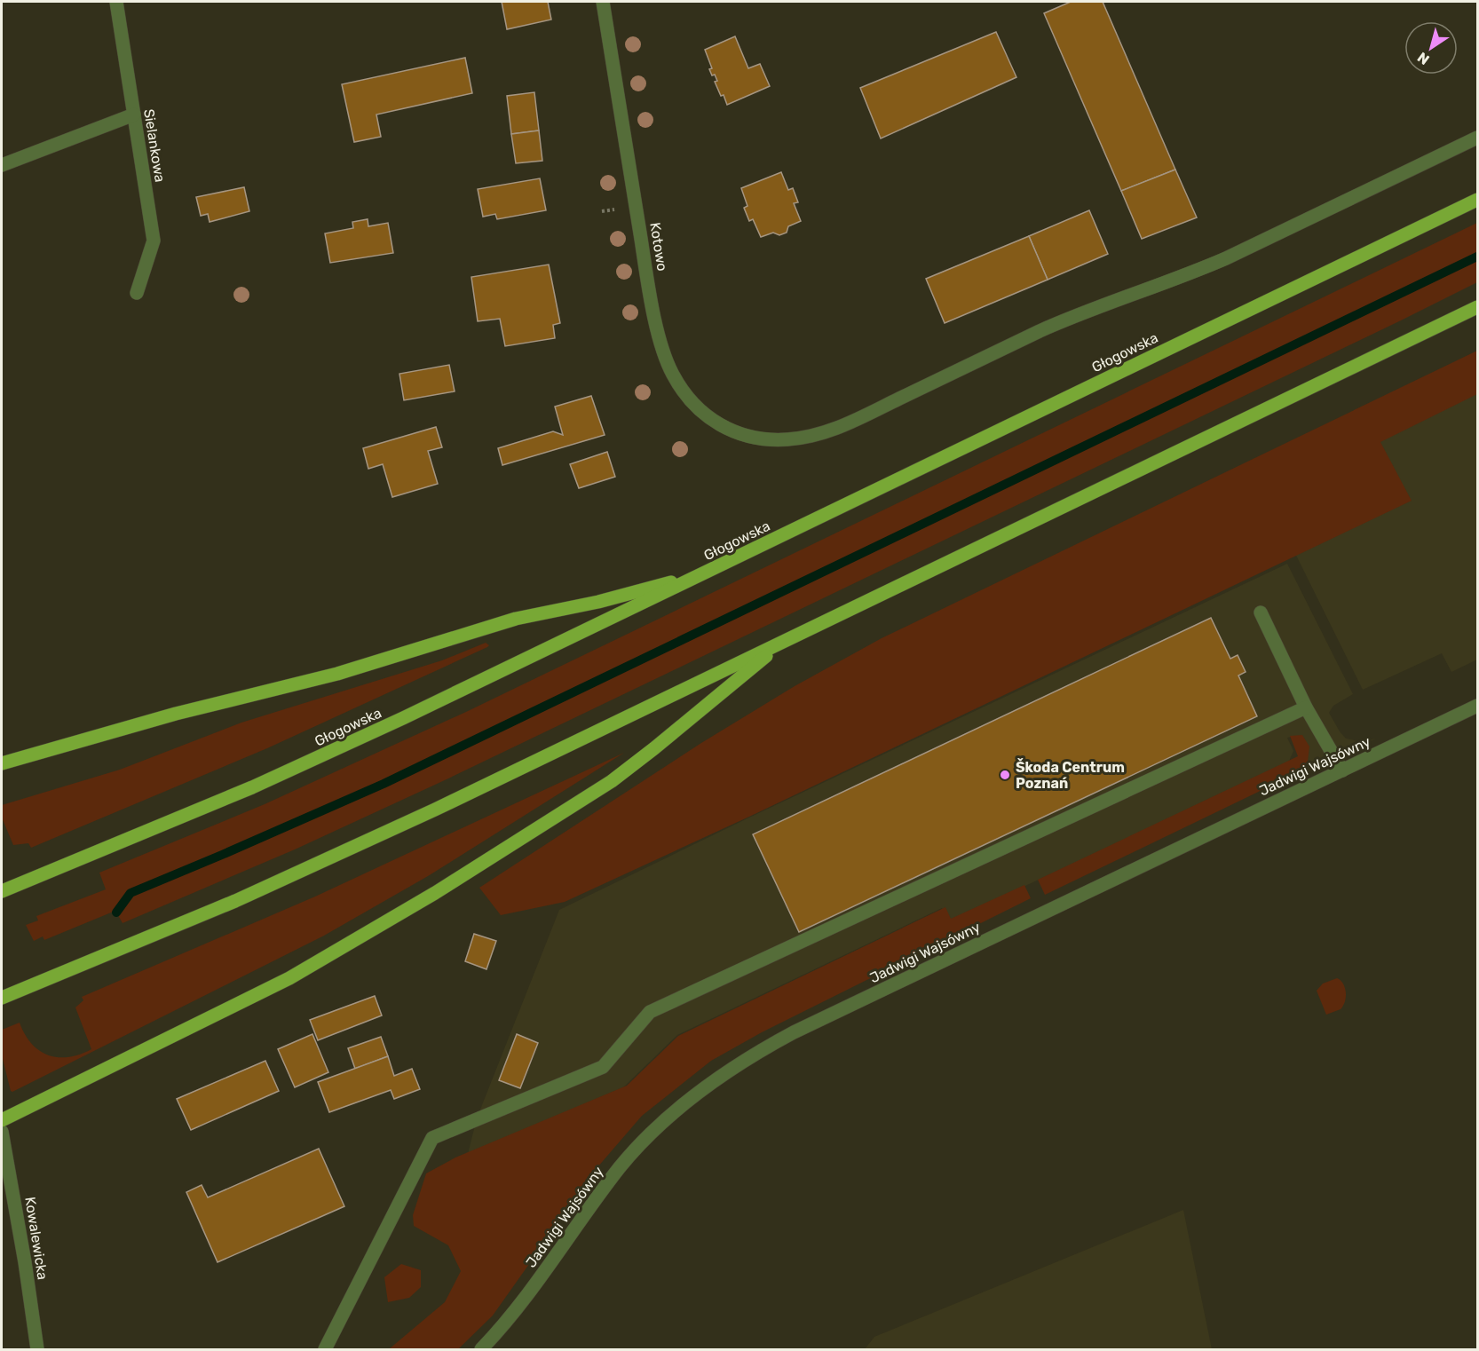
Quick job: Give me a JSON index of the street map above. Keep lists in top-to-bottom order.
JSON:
{
  "streets": {
    "main road": ["Głogowska"],
    "street": [
      "Sielankowa",
      "Kotowo",
      "Jadwigi Wajsówny",
      "Kowalewicka"
    ]
  },
  "places": ["Škoda Centrum Poznań"],
  "north": "bottom left"
}
